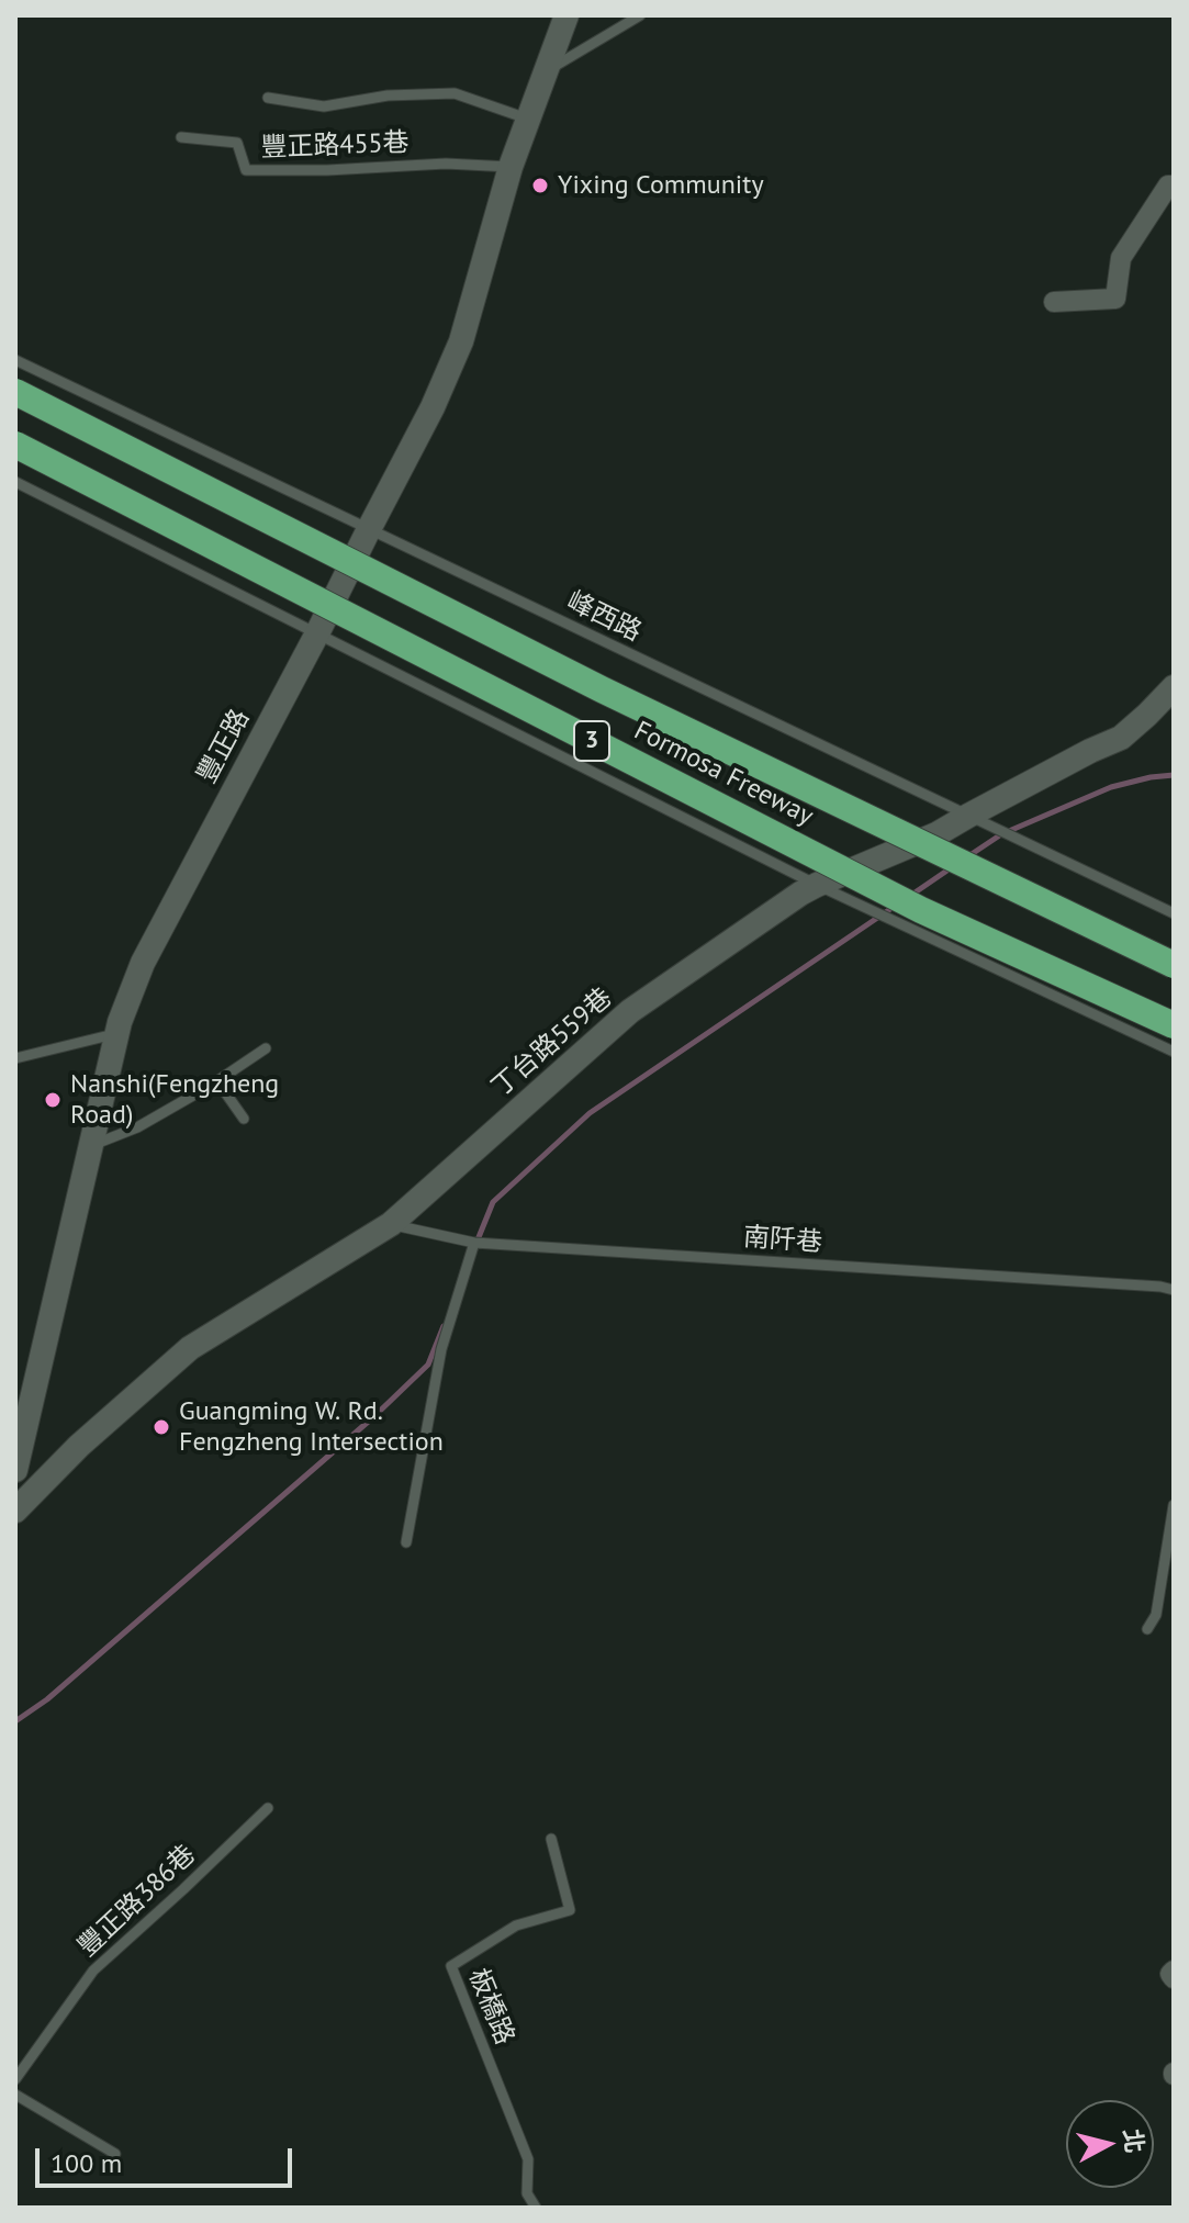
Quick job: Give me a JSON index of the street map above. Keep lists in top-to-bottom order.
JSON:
{
  "streets": {
    "highway": ["3", "Formosa Freeway"],
    "street": ["豐正路", "丁台路559巷"],
    "lane": [
      "豐正路455巷",
      "峰西路",
      "南阡巷",
      "豐正路386巷",
      "板橋路"
    ]
  },
  "crossings": [
    ["豐正路455巷", "豐正路"],
    ["峰西路", "豐正路"],
    ["峰西路", "丁台路559巷"],
    ["丁台路559巷", "南阡巷"]
  ],
  "places": ["Yixing Community", "Nanshi(Fengzheng Road)", "Guangming W. Rd. Fengzheng Intersection"],
  "scale_bar": "100 m",
  "north": "right"
}
